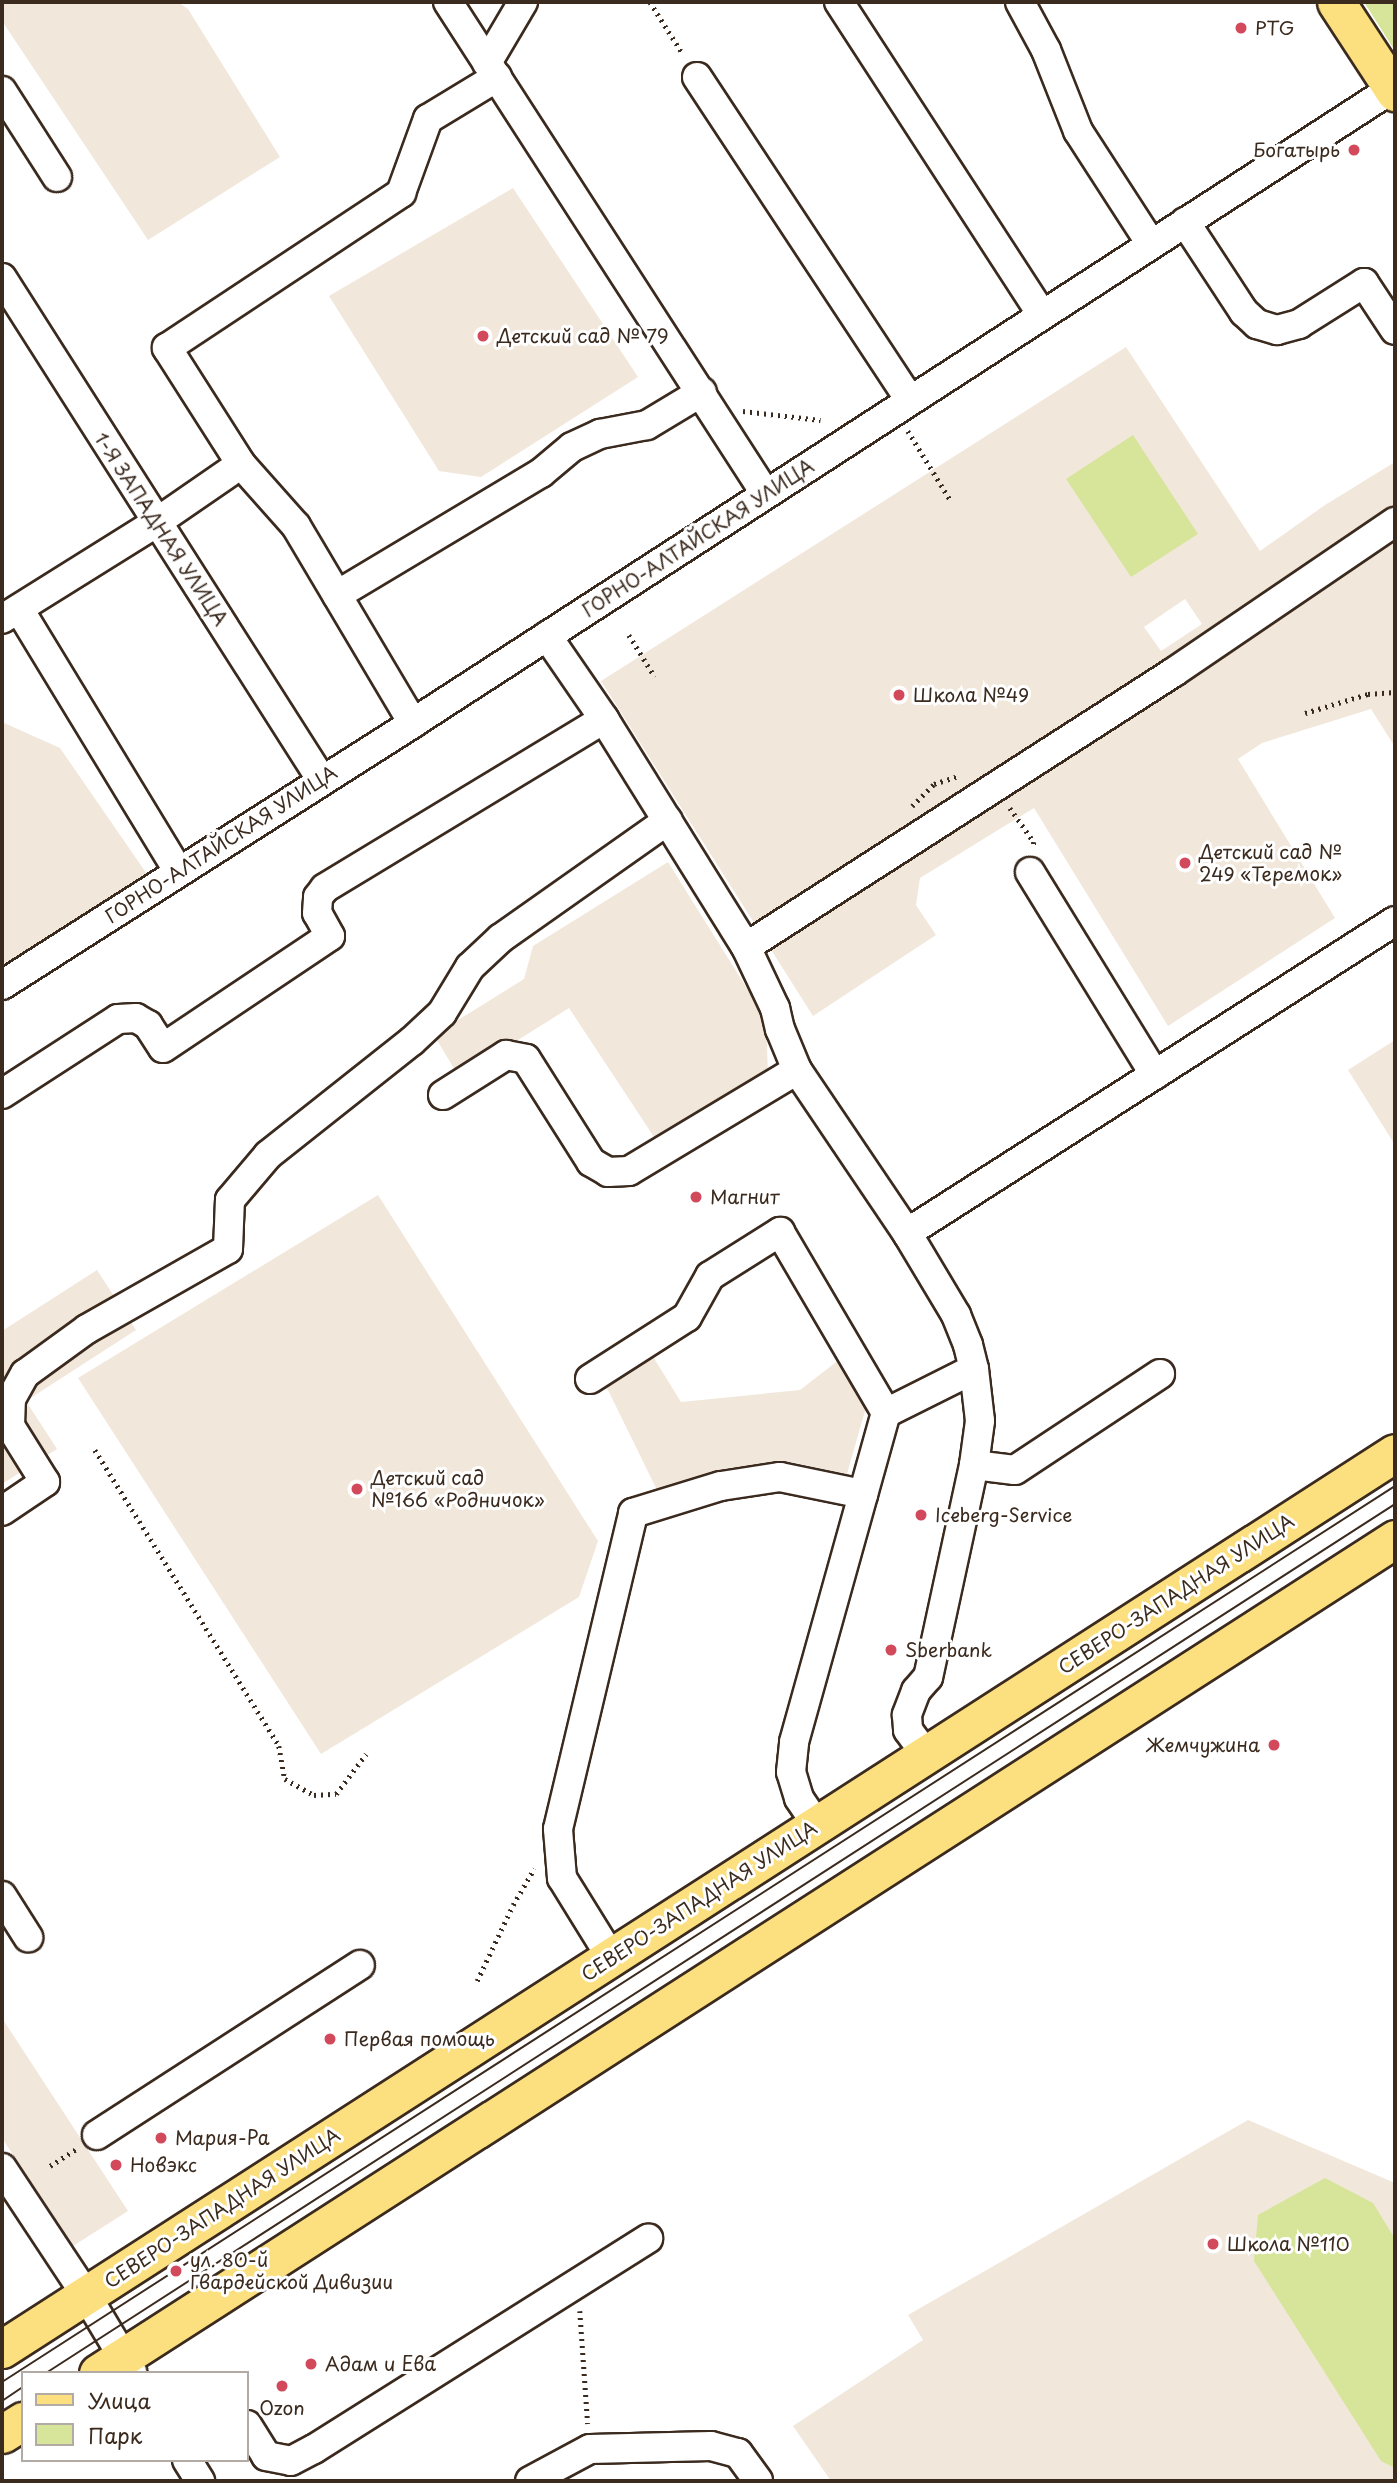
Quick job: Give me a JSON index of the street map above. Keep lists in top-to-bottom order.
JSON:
{
  "streets": {
    "main road": ["СЕВЕРО-ЗАПАДНАЯ УЛИЦА"],
    "street": ["1-Я ЗАПАДНАЯ УЛИЦА", "ГОРНО-АЛТАЙСКАЯ УЛИЦА"]
  },
  "crossings": [
    ["1-Я ЗАПАДНАЯ УЛИЦА", "ГОРНО-АЛТАЙСКАЯ УЛИЦА"]
  ],
  "places": [
    "PTG",
    "Богатырь",
    "Детский сад № 79",
    "Школа №49",
    "Детский сад № 249 «Теремок»",
    "Магнит",
    "Детский сад №166 «Родничок»",
    "Iceberg-Service",
    "Sberbank",
    "Жемчужина",
    "Первая помощь",
    "Мария-Ра",
    "Новэкс",
    "Школа №110",
    "ул. 80-й Гвардейской Дивизии",
    "Адам и Ева",
    "Ozon"
  ],
  "legend": ["Улица", "Парк"]
}
